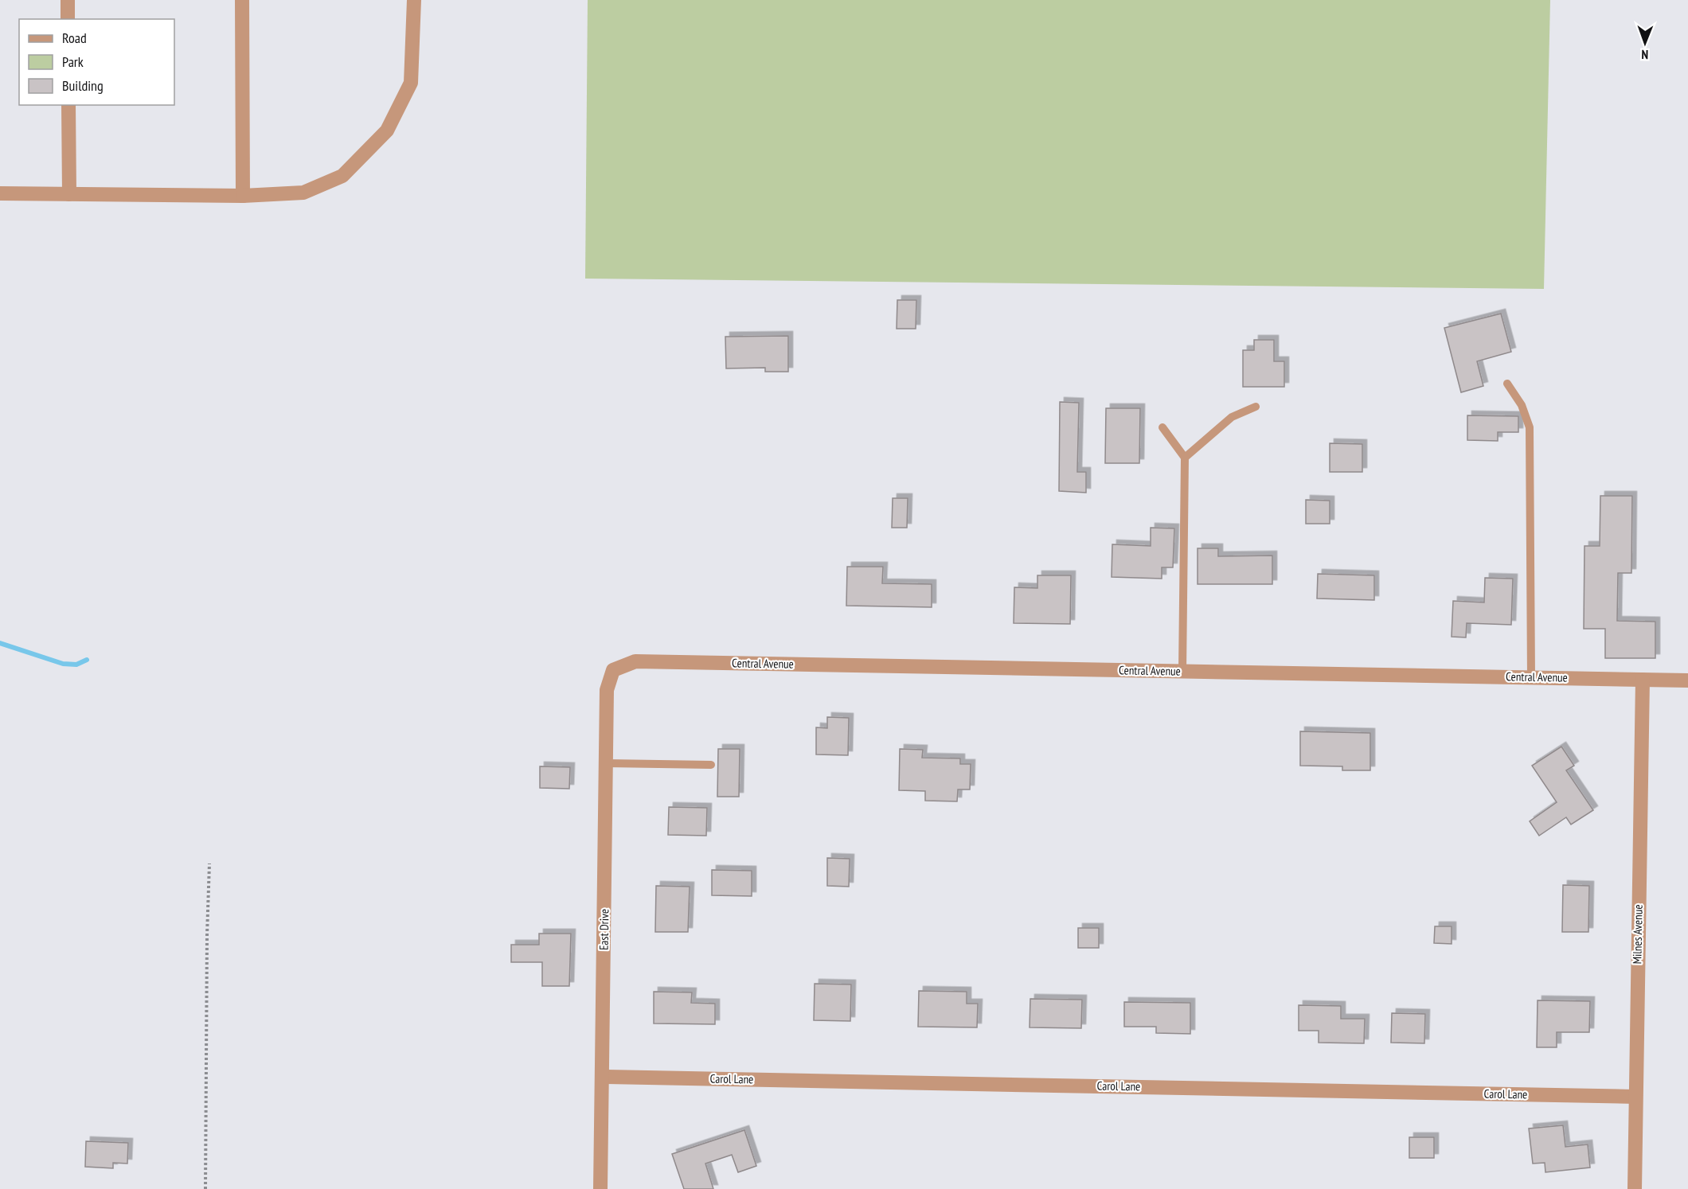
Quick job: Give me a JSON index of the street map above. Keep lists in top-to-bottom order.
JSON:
{
  "streets": {
    "street": [
      "Central Avenue",
      "East Drive",
      "Milnes Avenue",
      "Carol Lane"
    ]
  },
  "crossings": [
    ["Central Avenue", "East Drive"],
    ["Central Avenue", "Milnes Avenue"],
    ["East Drive", "Carol Lane"],
    ["Milnes Avenue", "Carol Lane"]
  ],
  "legend": ["Road", "Park", "Building"],
  "north": "bottom"
}
